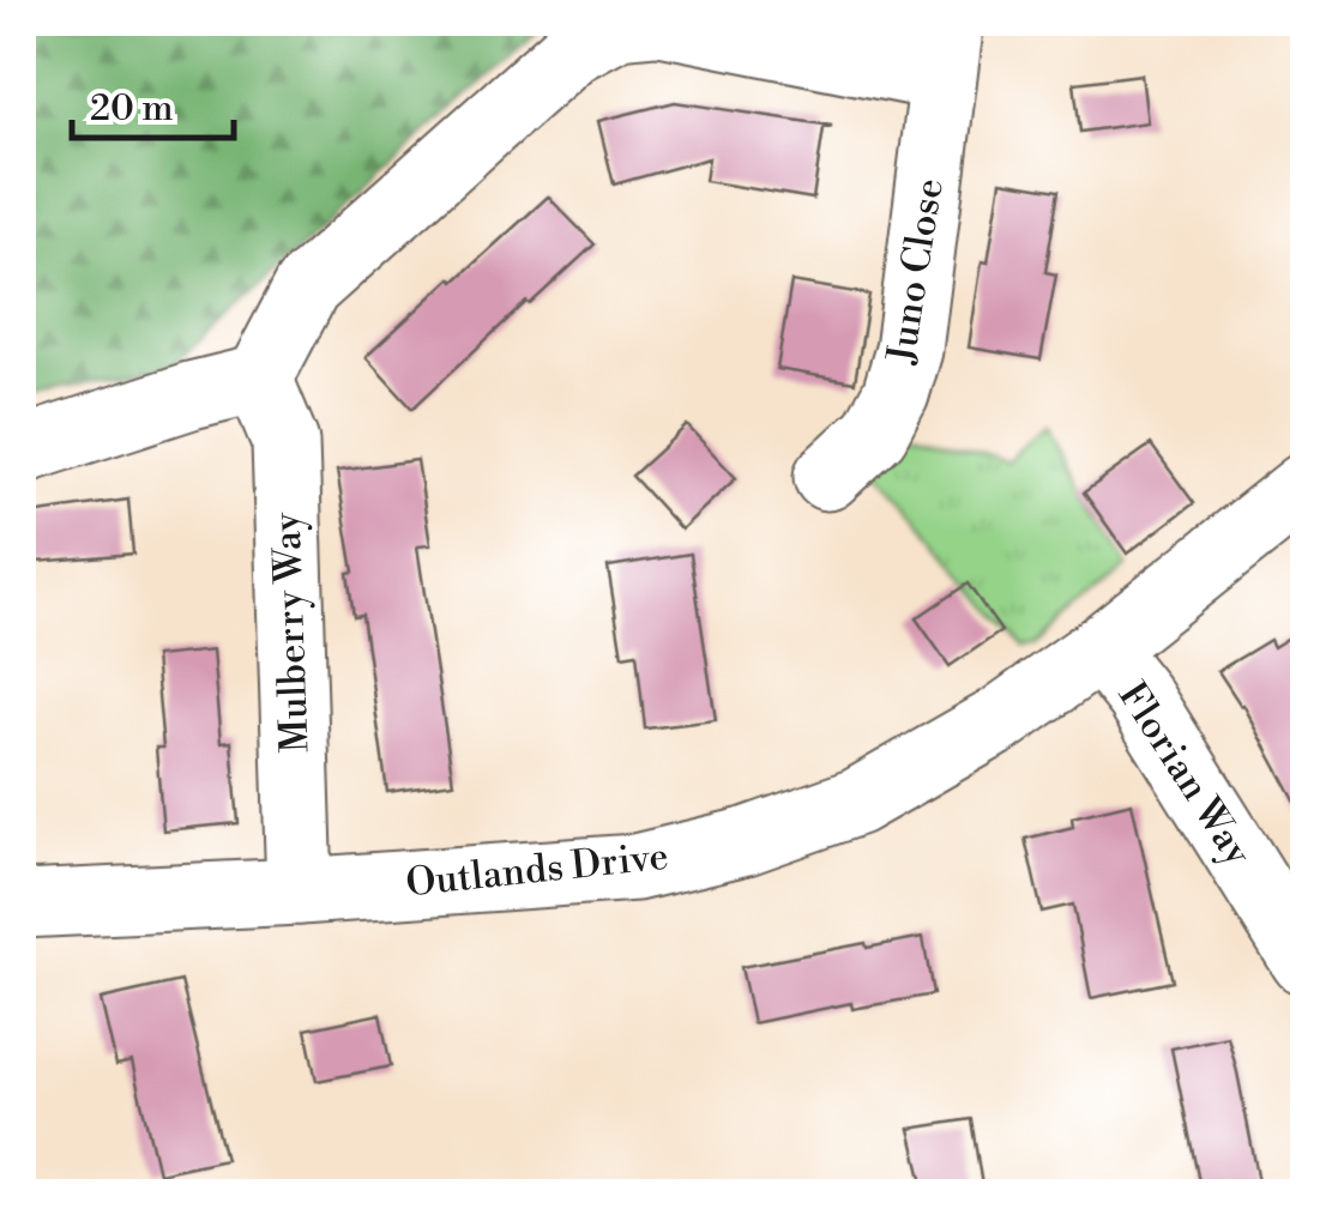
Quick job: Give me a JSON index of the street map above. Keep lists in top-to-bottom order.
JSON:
{
  "streets": {
    "street": [
      "Juno Close",
      "Mulberry Way",
      "Florian Way",
      "Outlands Drive"
    ]
  },
  "crossings": [
    ["Mulberry Way", "Outlands Drive"],
    ["Florian Way", "Outlands Drive"]
  ],
  "scale_bar": "20 m"
}
